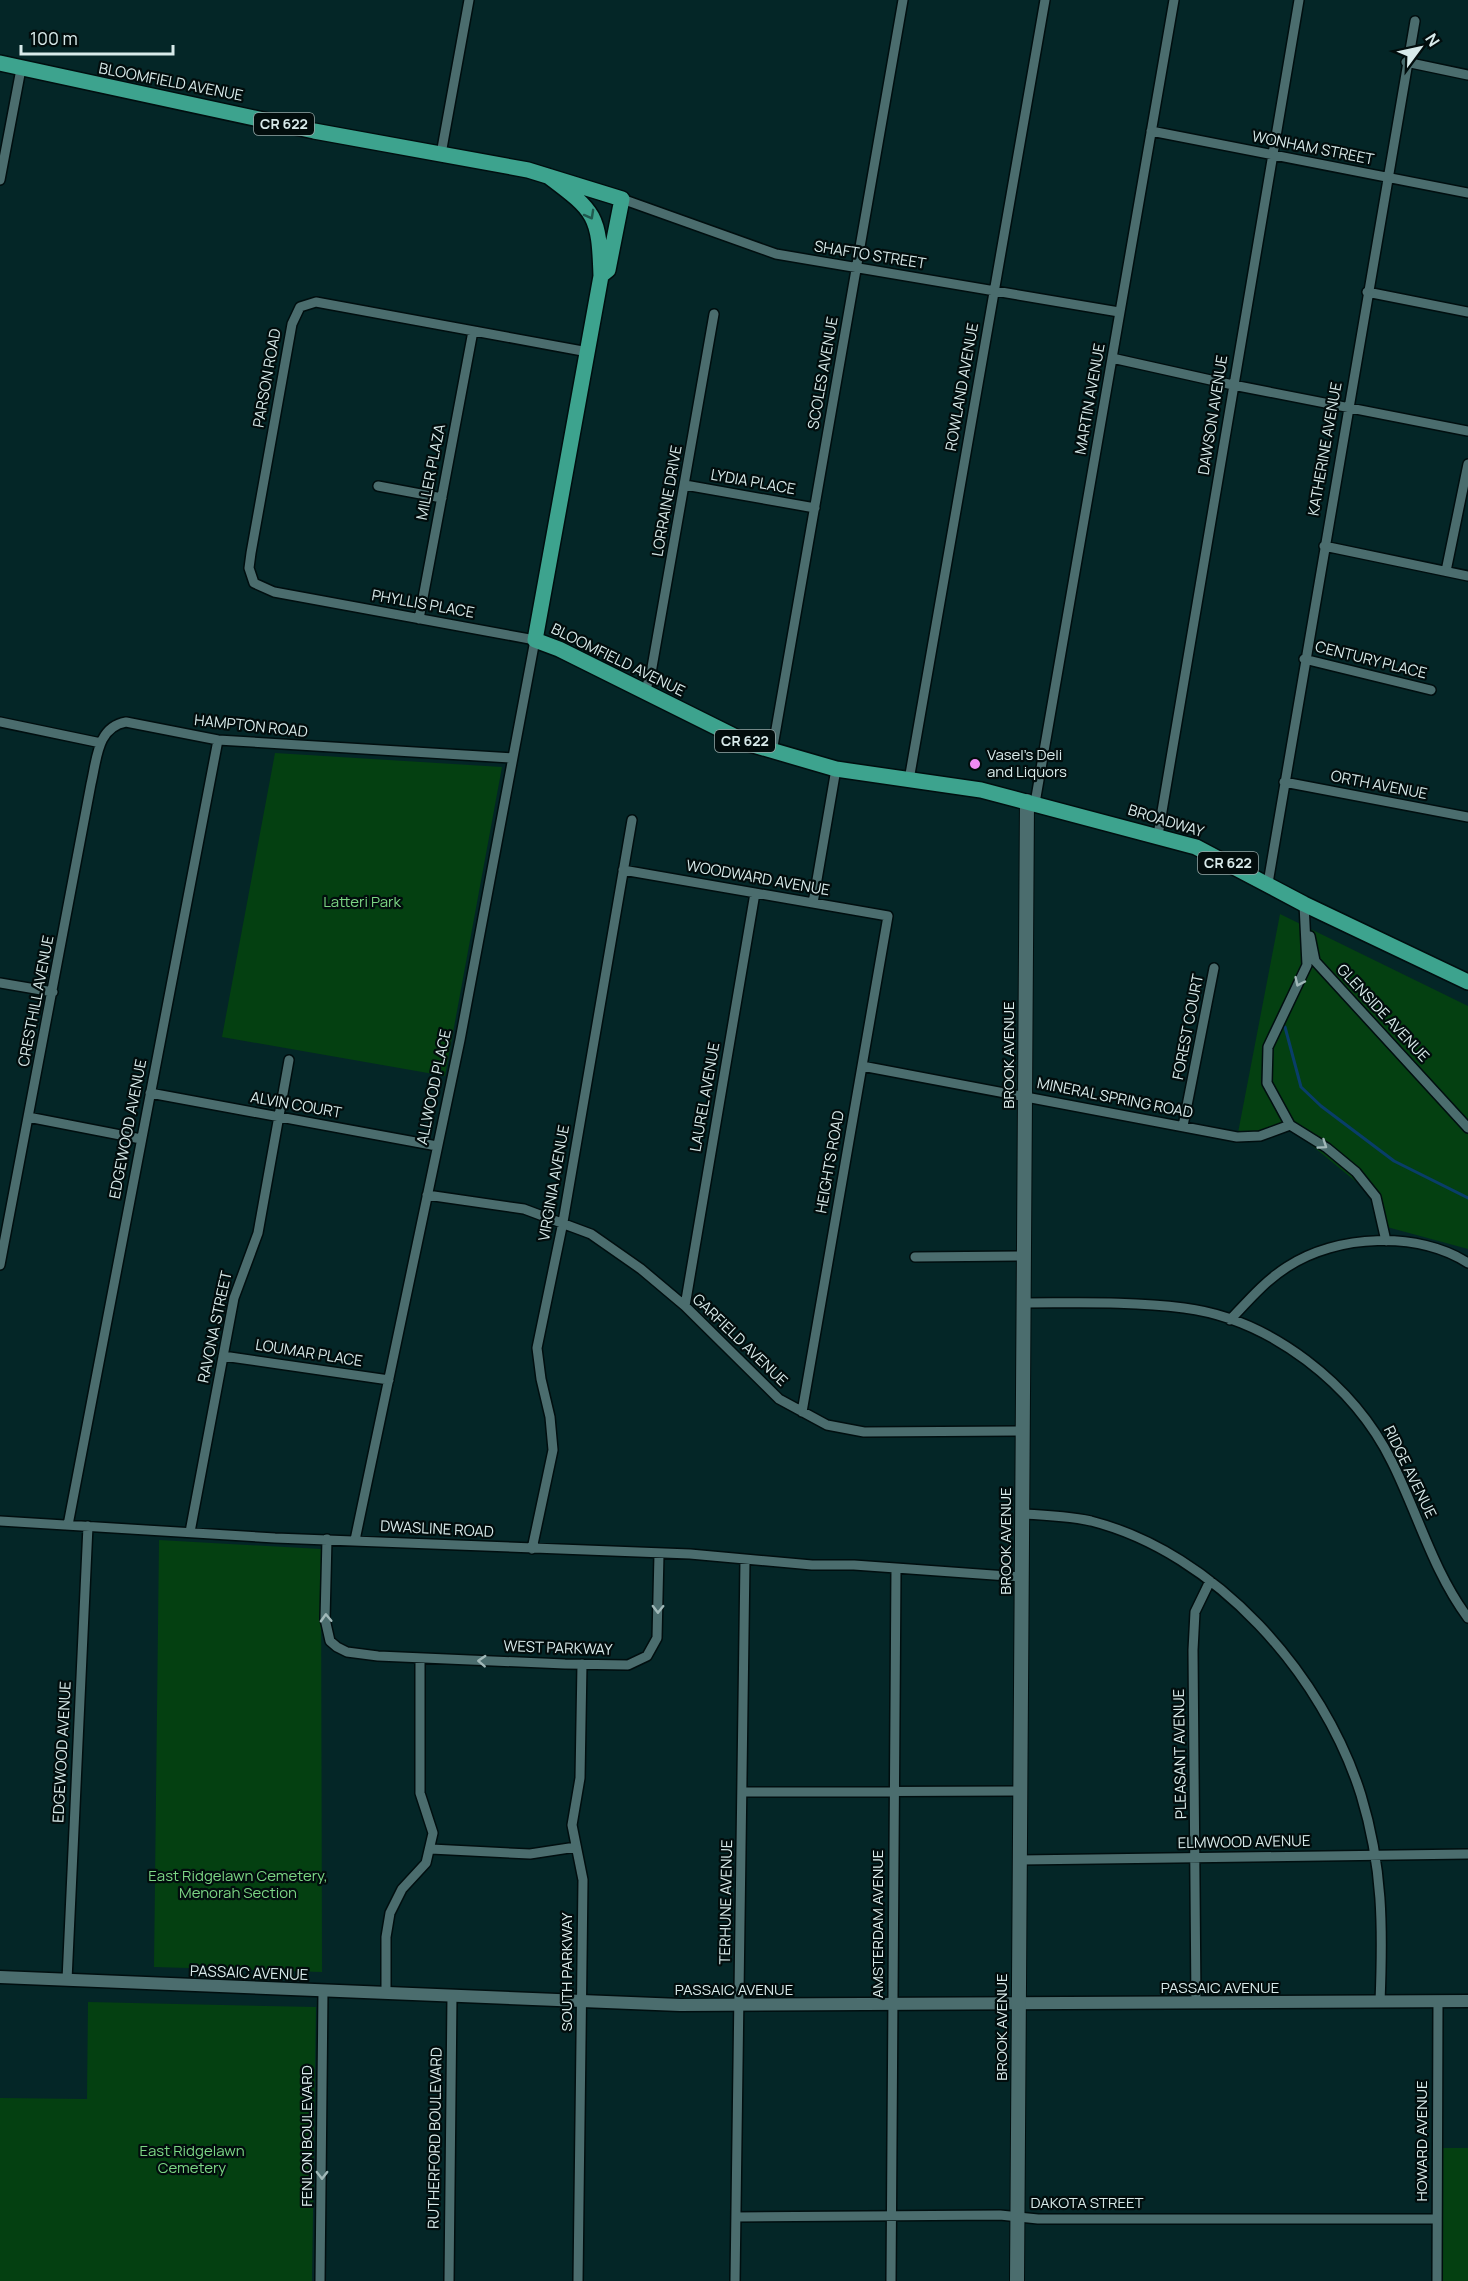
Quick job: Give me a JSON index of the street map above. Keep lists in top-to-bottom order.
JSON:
{
  "streets": {
    "main road": [
      "BLOOMFIELD AVENUE",
      "CR 622",
      "BROADWAY",
      "BROOK AVENUE"
    ],
    "street": [
      "WONHAM STREET",
      "SHAFTO STREET",
      "SCOLES AVENUE",
      "PARSON ROAD",
      "ROWLAND AVENUE",
      "MARTIN AVENUE",
      "DAWSON AVENUE",
      "KATHERINE AVENUE",
      "MILLER PLAZA",
      "LYDIA PLACE",
      "LORRAINE DRIVE",
      "PHYLLIS PLACE",
      "CENTURY PLACE",
      "HAMPTON ROAD",
      "ORTH AVENUE",
      "WOODWARD AVENUE",
      "CRESTHILL AVENUE",
      "GLENSIDE AVENUE",
      "FOREST COURT",
      "ALLWOOD PLACE",
      "LAUREL AVENUE",
      "MINERAL SPRING ROAD",
      "ALVIN COURT",
      "EDGEWOOD AVENUE",
      "HEIGHTS ROAD",
      "VIRGINIA AVENUE",
      "RAVONA STREET",
      "GARFIELD AVENUE",
      "LOUMAR PLACE",
      "RIDGE AVENUE",
      "DWASLINE ROAD",
      "WEST PARKWAY",
      "PLEASANT AVENUE",
      "ELMWOOD AVENUE",
      "TERHUNE AVENUE",
      "AMSTERDAM AVENUE",
      "SOUTH PARKWAY",
      "PASSAIC AVENUE",
      "FENLON BOULEVARD",
      "RUTHERFORD BOULEVARD",
      "HOWARD AVENUE",
      "DAKOTA STREET"
    ]
  },
  "crossings": [
    ["BLOOMFIELD AVENUE", "SHAFTO STREET"],
    ["BLOOMFIELD AVENUE", "SCOLES AVENUE"],
    ["BLOOMFIELD AVENUE", "PARSON ROAD"],
    ["BLOOMFIELD AVENUE", "ROWLAND AVENUE"],
    ["BLOOMFIELD AVENUE", "LORRAINE DRIVE"],
    ["BLOOMFIELD AVENUE", "PHYLLIS PLACE"],
    ["BLOOMFIELD AVENUE", "BROADWAY"],
    ["BLOOMFIELD AVENUE", "ALLWOOD PLACE"],
    ["WONHAM STREET", "MARTIN AVENUE"],
    ["WONHAM STREET", "DAWSON AVENUE"],
    ["WONHAM STREET", "KATHERINE AVENUE"],
    ["SHAFTO STREET", "SCOLES AVENUE"],
    ["SHAFTO STREET", "ROWLAND AVENUE"],
    ["SHAFTO STREET", "MARTIN AVENUE"],
    ["SCOLES AVENUE", "LYDIA PLACE"],
    ["PARSON ROAD", "MILLER PLAZA"],
    ["PARSON ROAD", "PHYLLIS PLACE"],
    ["MARTIN AVENUE", "BROADWAY"],
    ["MARTIN AVENUE", "BROOK AVENUE"],
    ["DAWSON AVENUE", "BROADWAY"],
    ["KATHERINE AVENUE", "CENTURY PLACE"],
    ["KATHERINE AVENUE", "ORTH AVENUE"],
    ["KATHERINE AVENUE", "BROADWAY"],
    ["MILLER PLAZA", "PHYLLIS PLACE"],
    ["LYDIA PLACE", "LORRAINE DRIVE"],
    ["PHYLLIS PLACE", "ALLWOOD PLACE"],
    ["HAMPTON ROAD", "CRESTHILL AVENUE"],
    ["HAMPTON ROAD", "ALLWOOD PLACE"],
    ["HAMPTON ROAD", "EDGEWOOD AVENUE"],
    ["BROADWAY", "GLENSIDE AVENUE"],
    ["BROADWAY", "BROOK AVENUE"],
    ["WOODWARD AVENUE", "LAUREL AVENUE"],
    ["WOODWARD AVENUE", "HEIGHTS ROAD"],
    ["WOODWARD AVENUE", "VIRGINIA AVENUE"],
    ["FOREST COURT", "MINERAL SPRING ROAD"],
    ["BROOK AVENUE", "MINERAL SPRING ROAD"],
    ["BROOK AVENUE", "GARFIELD AVENUE"],
    ["BROOK AVENUE", "RIDGE AVENUE"],
    ["BROOK AVENUE", "DWASLINE ROAD"],
    ["BROOK AVENUE", "ELMWOOD AVENUE"],
    ["BROOK AVENUE", "PASSAIC AVENUE"],
    ["BROOK AVENUE", "DAKOTA STREET"],
    ["ALLWOOD PLACE", "ALVIN COURT"],
    ["ALLWOOD PLACE", "GARFIELD AVENUE"],
    ["ALLWOOD PLACE", "LOUMAR PLACE"],
    ["ALLWOOD PLACE", "DWASLINE ROAD"],
    ["LAUREL AVENUE", "GARFIELD AVENUE"],
    ["MINERAL SPRING ROAD", "HEIGHTS ROAD"],
    ["ALVIN COURT", "EDGEWOOD AVENUE"],
    ["ALVIN COURT", "RAVONA STREET"],
    ["EDGEWOOD AVENUE", "DWASLINE ROAD"],
    ["EDGEWOOD AVENUE", "PASSAIC AVENUE"],
    ["HEIGHTS ROAD", "GARFIELD AVENUE"],
    ["VIRGINIA AVENUE", "GARFIELD AVENUE"],
    ["VIRGINIA AVENUE", "DWASLINE ROAD"],
    ["RAVONA STREET", "LOUMAR PLACE"],
    ["RAVONA STREET", "DWASLINE ROAD"],
    ["DWASLINE ROAD", "WEST PARKWAY"],
    ["DWASLINE ROAD", "TERHUNE AVENUE"],
    ["DWASLINE ROAD", "AMSTERDAM AVENUE"],
    ["WEST PARKWAY", "SOUTH PARKWAY"],
    ["PLEASANT AVENUE", "ELMWOOD AVENUE"],
    ["PLEASANT AVENUE", "PASSAIC AVENUE"],
    ["TERHUNE AVENUE", "PASSAIC AVENUE"],
    ["TERHUNE AVENUE", "DAKOTA STREET"],
    ["AMSTERDAM AVENUE", "PASSAIC AVENUE"],
    ["AMSTERDAM AVENUE", "DAKOTA STREET"],
    ["SOUTH PARKWAY", "PASSAIC AVENUE"],
    ["PASSAIC AVENUE", "FENLON BOULEVARD"],
    ["PASSAIC AVENUE", "RUTHERFORD BOULEVARD"],
    ["PASSAIC AVENUE", "HOWARD AVENUE"],
    ["HOWARD AVENUE", "DAKOTA STREET"]
  ],
  "one_way": ["FENLON BOULEVARD"],
  "parks": ["Latteri Park", "East Ridgelawn Cemetery, Menorah Section", "East Ridgelawn Cemetery"],
  "places": ["Vasel's Deli and Liquors"],
  "scale_bar": "100 m",
  "north": "top right"
}
